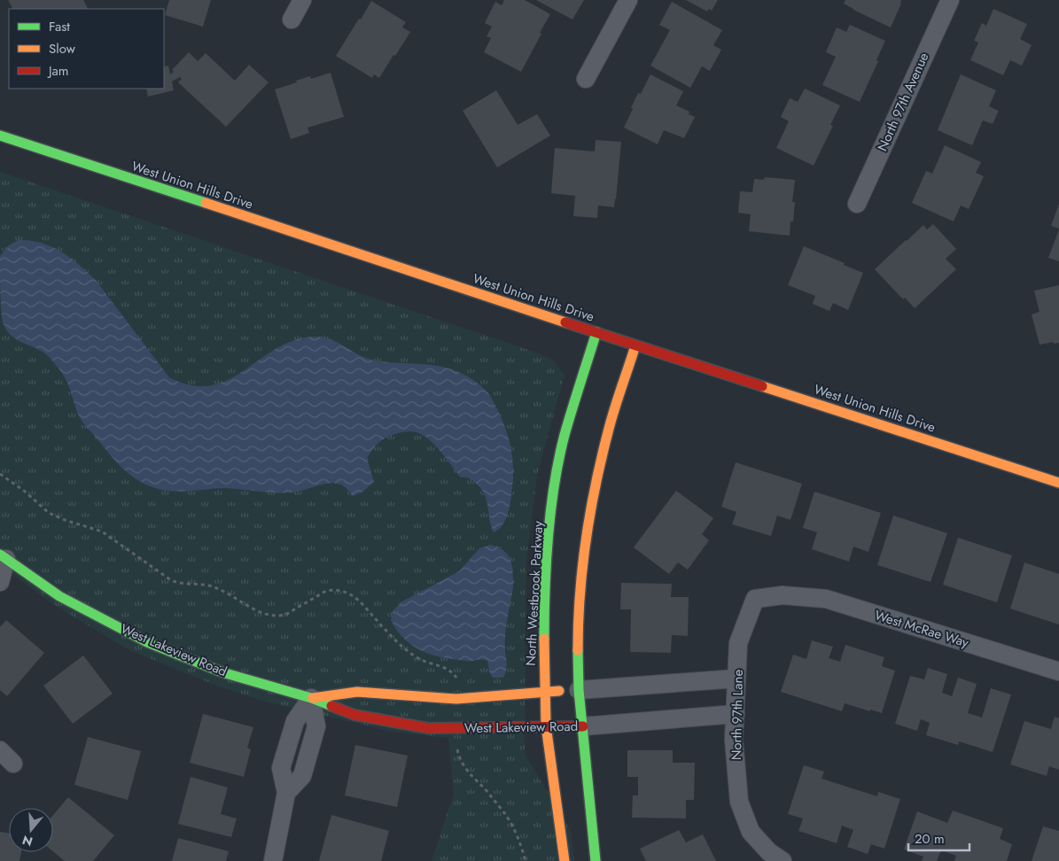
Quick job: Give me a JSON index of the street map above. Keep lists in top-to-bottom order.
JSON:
{
  "streets": {
    "street": [
      "North 97th Avenue",
      "West Union Hills Drive",
      "North Westbrook Parkway",
      "West McRae Way",
      "West Lakeview Road",
      "North 97th Lane"
    ]
  },
  "crossings": [
    ["West Union Hills Drive", "North Westbrook Parkway"],
    ["North Westbrook Parkway", "West Lakeview Road"],
    ["West McRae Way", "North 97th Lane"],
    ["West Lakeview Road", "North 97th Lane"]
  ],
  "legend": ["Fast", "Slow", "Jam"],
  "scale_bar": "20 m",
  "north": "bottom"
}
